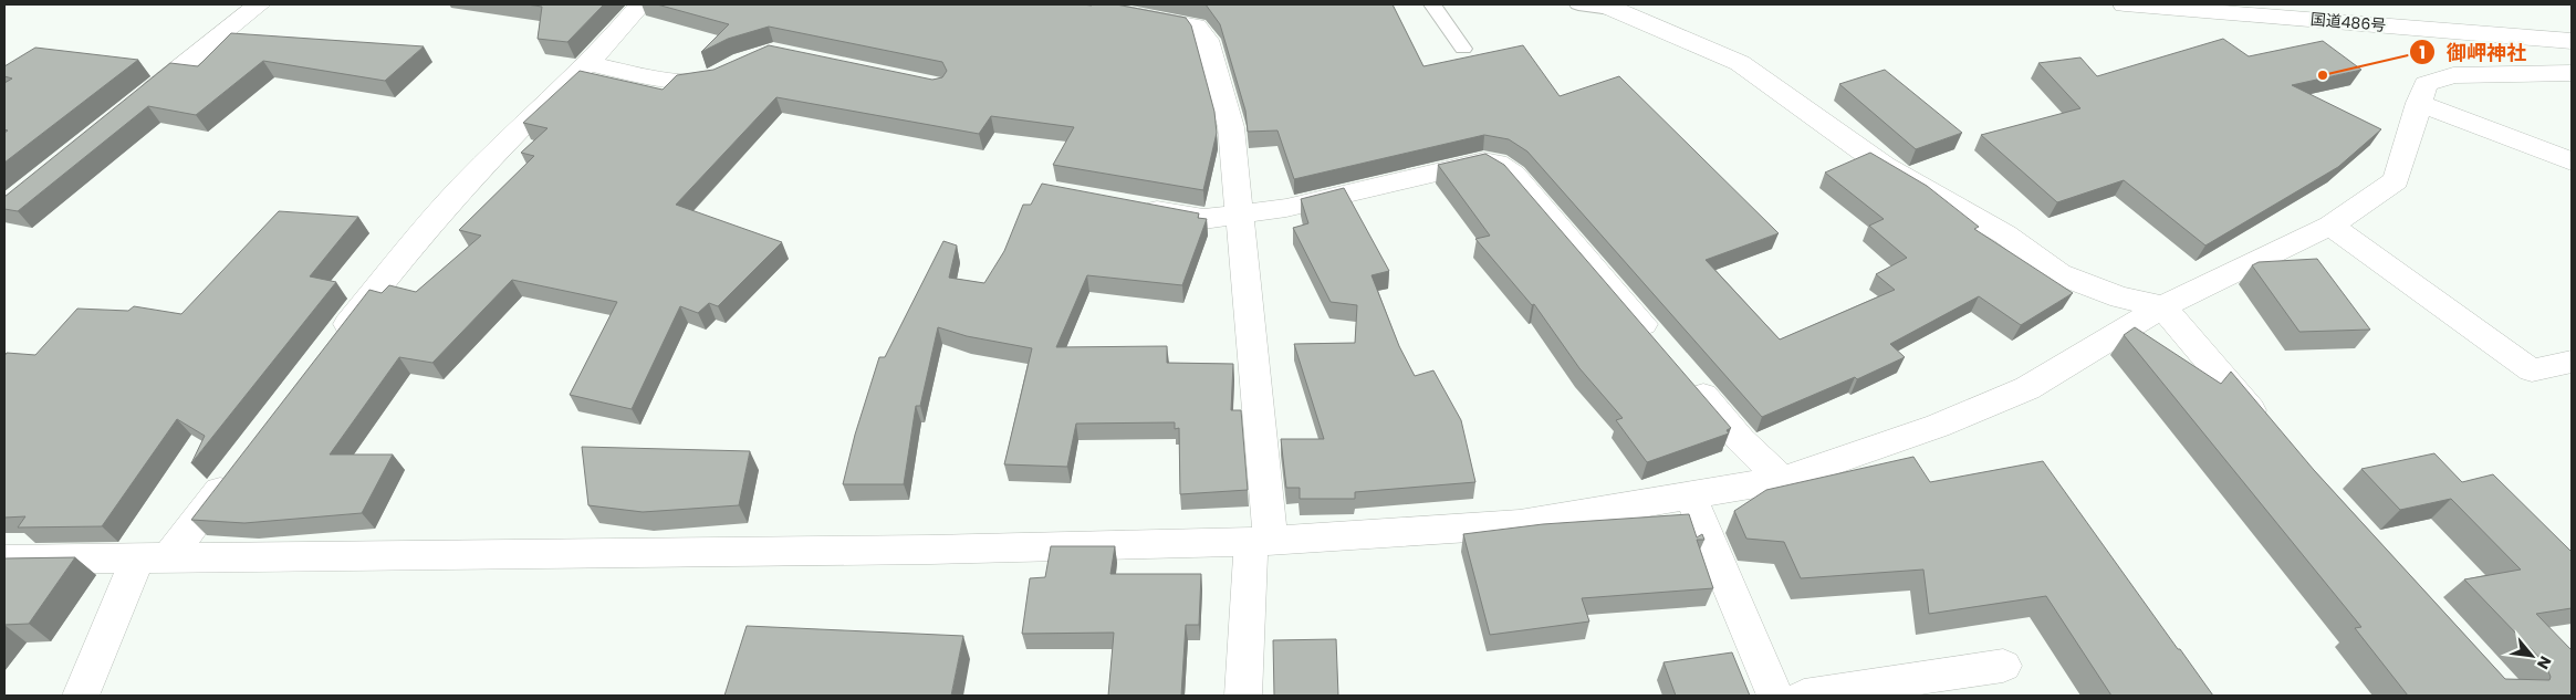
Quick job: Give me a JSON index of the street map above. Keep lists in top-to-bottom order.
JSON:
{
  "streets": {
    "main road": ["国道486号"]
  },
  "places": ["御岬神社"],
  "north": "bottom right"
}
